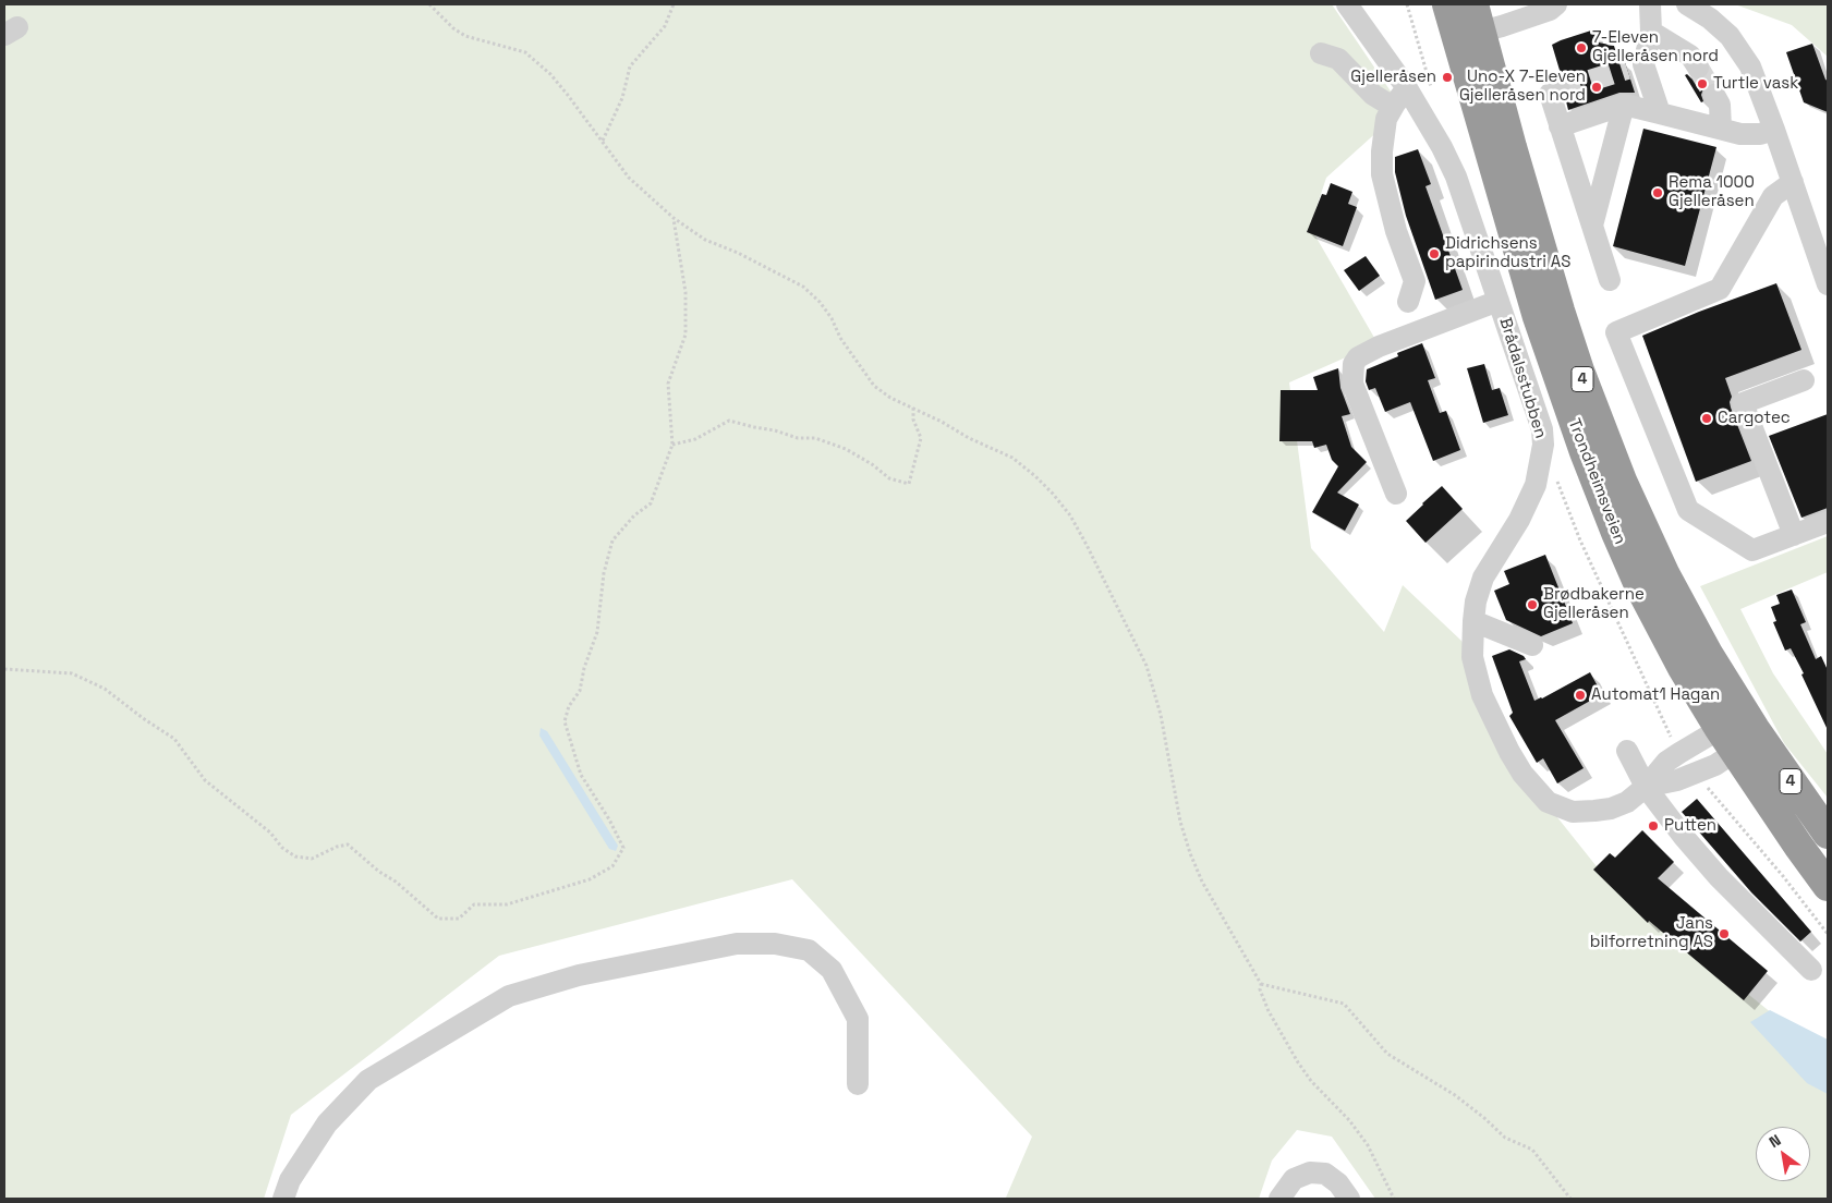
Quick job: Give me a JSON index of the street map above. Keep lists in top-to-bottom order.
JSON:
{
  "streets": {
    "highway": ["4", "Trondheimsveien"],
    "street": ["Brådalsstubben"]
  },
  "crossings": [
    ["Brådalsstubben", "Trondheimsveien"]
  ],
  "places": [
    "7-Eleven Gjelleråsen nord",
    "Gjelleråsen",
    "Turtle vask",
    "Uno-X 7-Eleven Gjelleråsen nord",
    "Rema 1000 Gjelleråsen",
    "Didrichsens papirindustri AS",
    "Cargotec",
    "Brødbakerne Gjelleråsen",
    "Automat1 Hagan",
    "Putten",
    "Jans bilforretning AS"
  ],
  "north": "top left"
}
